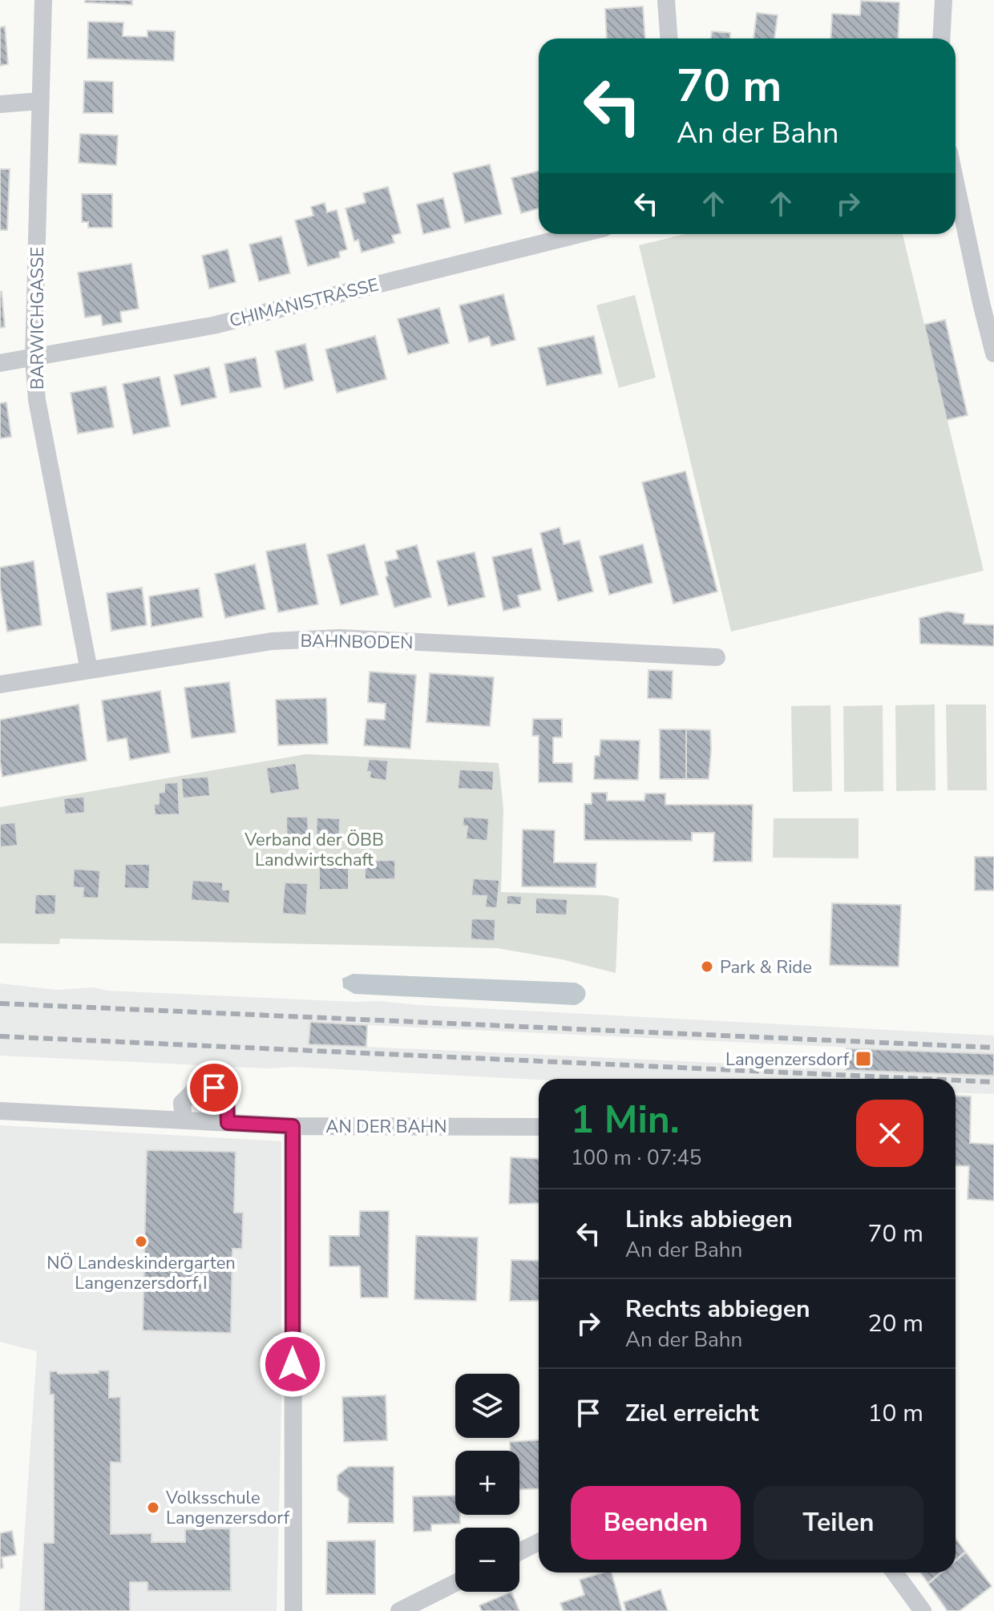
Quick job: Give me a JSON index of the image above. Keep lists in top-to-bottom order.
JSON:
{
  "streets": {
    "street": [
      "CHIMANISTRASSE",
      "BARWICHGASSE",
      "BAHNBODEN",
      "AN DER BAHN"
    ]
  },
  "crossings": [
    ["CHIMANISTRASSE", "BARWICHGASSE"],
    ["BARWICHGASSE", "BAHNBODEN"]
  ],
  "parks": ["Verband der ÖBB Landwirtschaft"],
  "places": {
    "other": ["Park & Ride", "NÖ Landeskindergarten Langenzersdorf I", "Volksschule Langenzersdorf"],
    "transit": ["Langenzersdorf"]
  },
  "page": {
    "turn": ["70 m", "An der Bahn"],
    "heading": ["1 Min.", "100 m · 07:45"],
    "list": [
      {
        "name": "Links abbiegen",
        "note": "An der Bahn",
        "value": "70 m"
      },
      {
        "name": "Rechts abbiegen",
        "note": "An der Bahn",
        "value": "20 m"
      },
      {
        "name": "Ziel erreicht",
        "value": "10 m"
      }
    ],
    "map_buttons": ["+", "−"],
    "buttons": ["Beenden", "Teilen"]
  }
}
